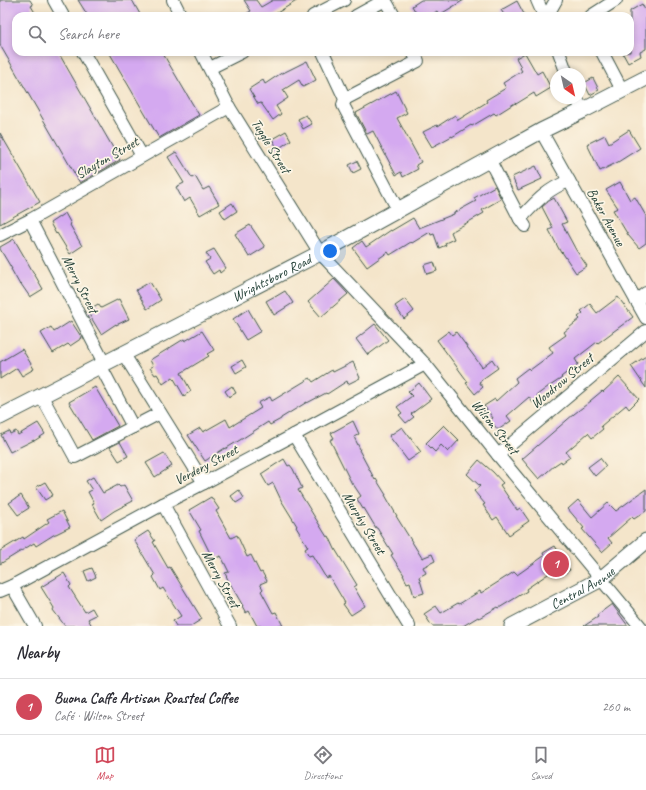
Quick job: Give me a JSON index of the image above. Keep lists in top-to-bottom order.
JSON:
{
  "streets": {
    "main road": ["Wrightsboro Road", "Central Avenue"],
    "street": [
      "Tuggle Street",
      "Slayton Street",
      "Baker Avenue",
      "Merry Street",
      "Woodrow Street",
      "Wilson Street",
      "Verdery Street",
      "Murphy Street"
    ]
  },
  "crossings": [
    ["Tuggle Street", "Slayton Street"],
    ["Tuggle Street", "Wrightsboro Road"],
    ["Tuggle Street", "Wilson Street"],
    ["Slayton Street", "Merry Street"],
    ["Baker Avenue", "Wrightsboro Road"],
    ["Wrightsboro Road", "Merry Street"],
    ["Wrightsboro Road", "Wilson Street"],
    ["Merry Street", "Verdery Street"],
    ["Woodrow Street", "Wilson Street"],
    ["Wilson Street", "Verdery Street"],
    ["Wilson Street", "Central Avenue"],
    ["Verdery Street", "Murphy Street"]
  ],
  "north": "bottom right",
  "page": {
    "search": "Search here",
    "pins": "1",
    "heading": "Nearby",
    "list": [
      {
        "mark": "1",
        "name": "Buona Caffe Artisan Roasted Coffee",
        "note": "Café · Wilson Street",
        "value": "260 m"
      }
    ],
    "nav": ["Map", "Directions", "Saved"]
  }
}
